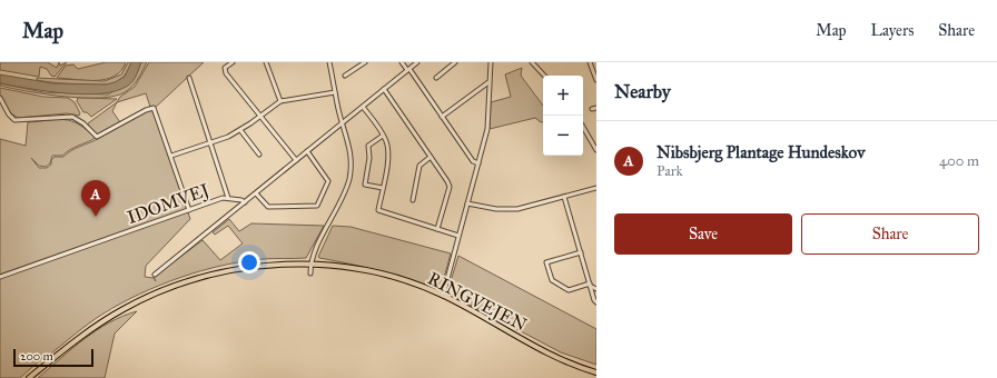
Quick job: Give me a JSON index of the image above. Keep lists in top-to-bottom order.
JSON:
{
  "streets": {
    "main road": ["RINGVEJEN"],
    "street": ["IDOMVEJ"]
  },
  "scale_bar": "200 m",
  "page": {
    "header": "Map",
    "nav": ["Map", "Layers", "Share"],
    "heading": "Nearby",
    "map_buttons": ["+", "−"],
    "list": [
      {
        "mark": "A",
        "name": "Nibsbjerg Plantage Hundeskov",
        "note": "Park",
        "value": "400 m"
      }
    ],
    "pins": "A",
    "buttons": ["Save", "Share"],
    "scale": "200 m"
  }
}
